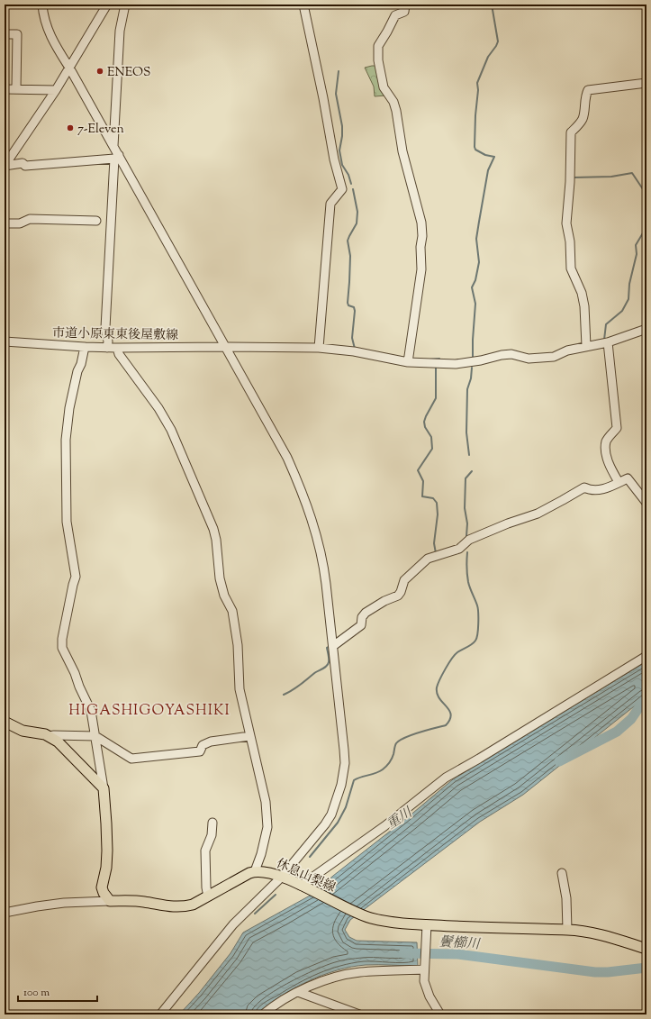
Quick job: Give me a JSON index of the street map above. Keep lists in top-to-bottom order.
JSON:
{
  "streets": {
    "main road": ["休息山梨線"],
    "street": ["市道小原東東後屋敷線"]
  },
  "districts": ["HIGASHIGOYASHIKI"],
  "water": ["重川", "鬢櫛川"],
  "places": ["ENEOS", "7-Eleven"],
  "scale_bar": "100 m"
}
